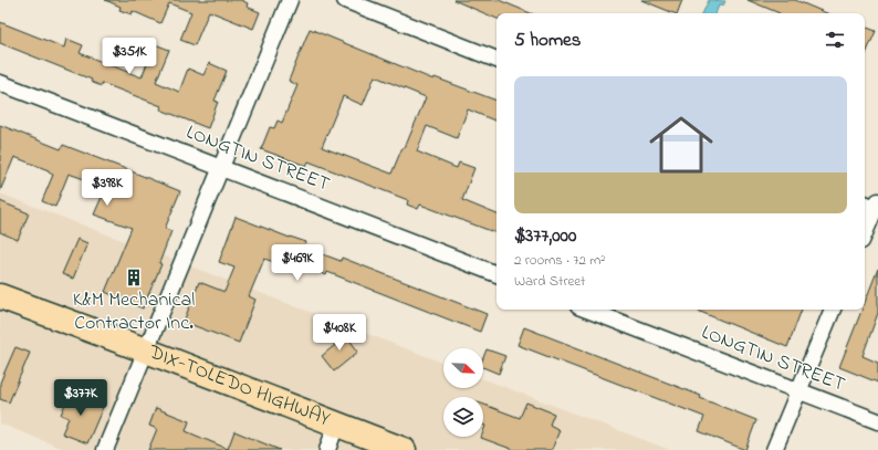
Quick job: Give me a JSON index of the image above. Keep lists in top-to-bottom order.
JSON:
{
  "streets": {
    "main road": ["DIX-TOLEDO HIGHWAY"],
    "street": ["LONGTIN STREET"]
  },
  "places": {
    "building": ["K&M Mechanical Contractor Inc."]
  },
  "north": "bottom right",
  "page": {
    "heading": "5 homes",
    "price": [
      "$351K",
      "$398K",
      "$469K",
      "$408K",
      "$377K"
    ],
    "list": [
      {
        "name": "$377,000",
        "note": "2 rooms · 72 m² · Ward Street"
      }
    ]
  }
}
